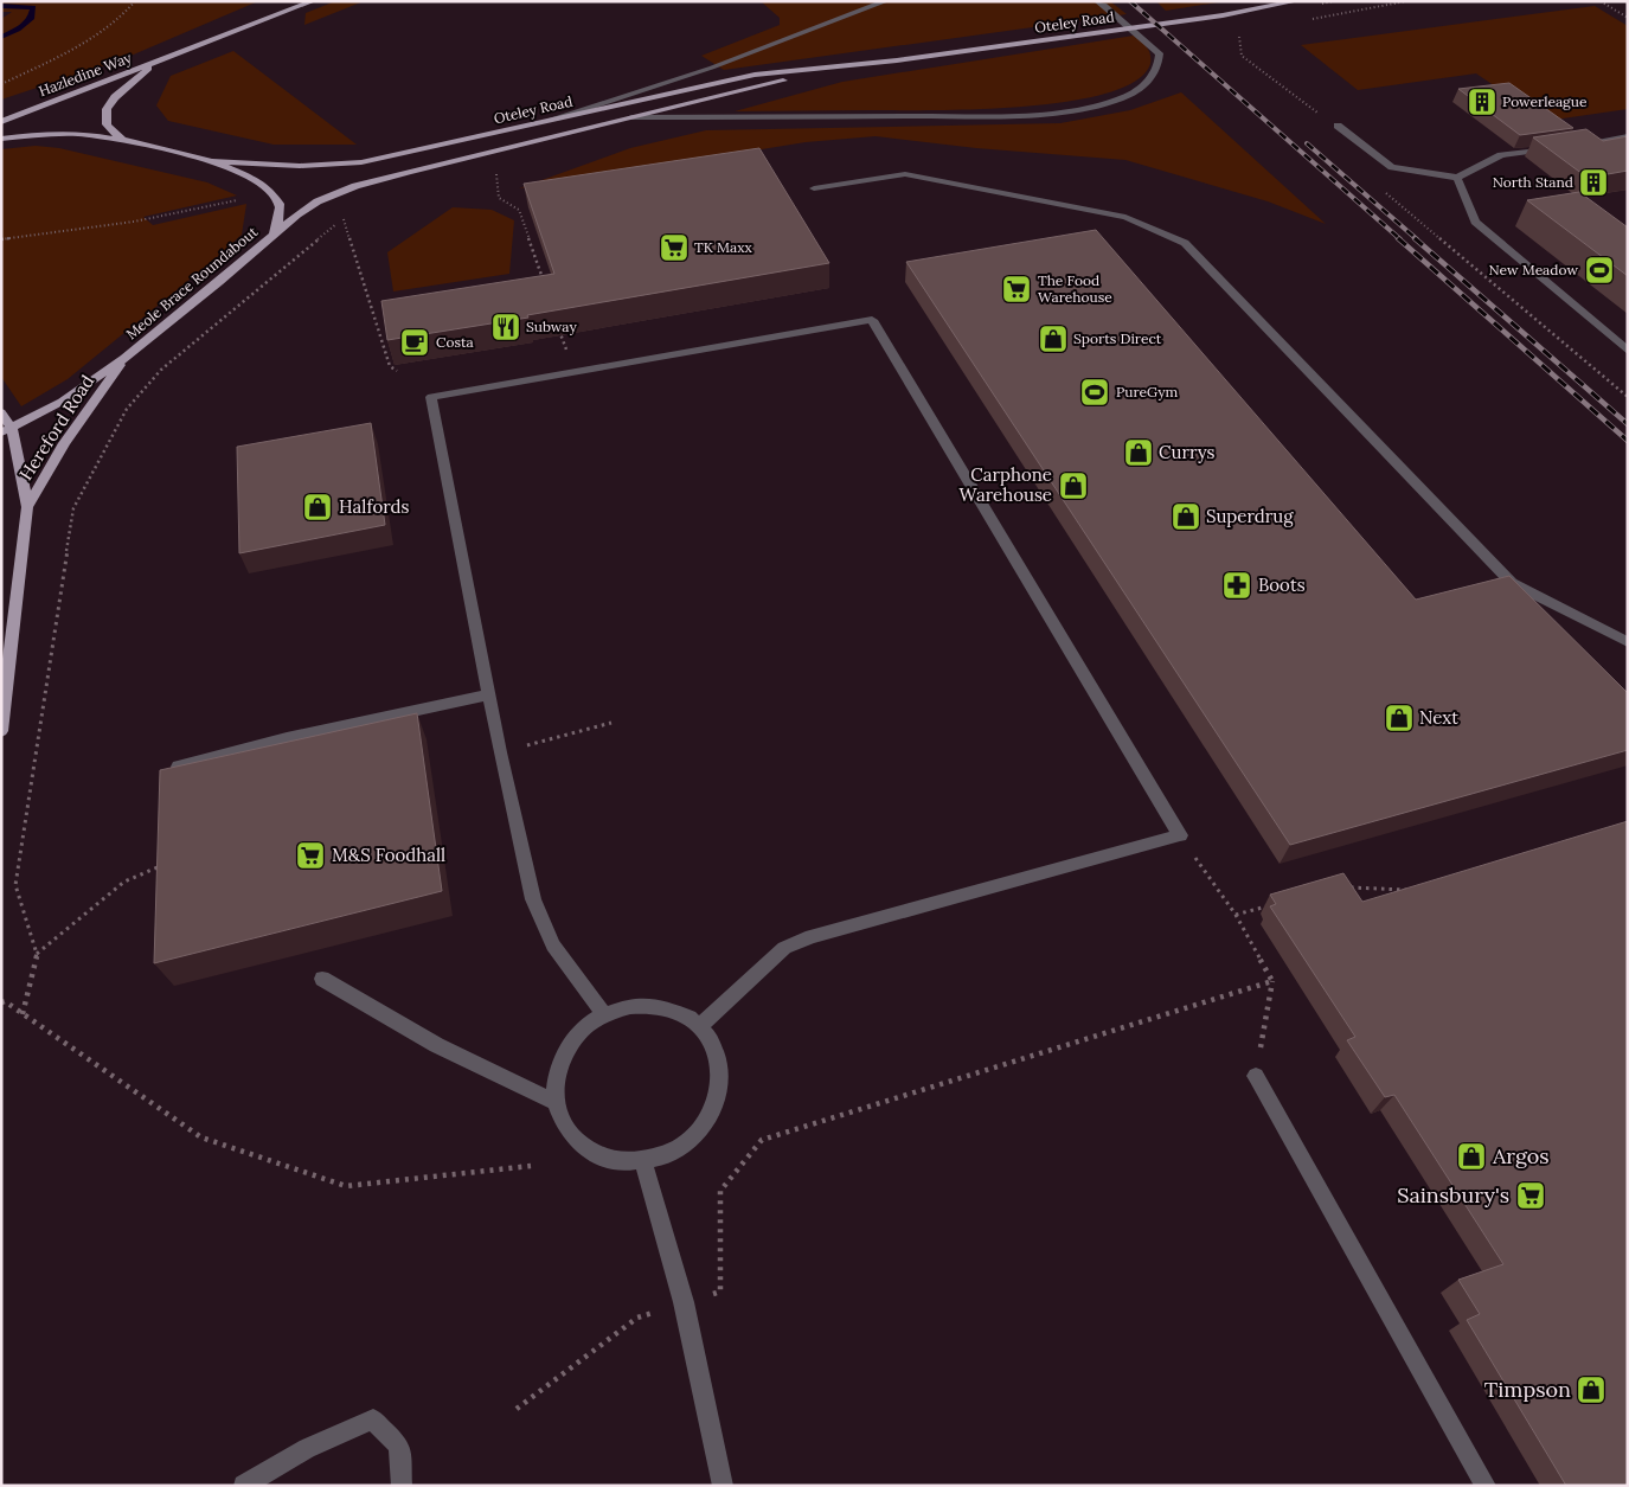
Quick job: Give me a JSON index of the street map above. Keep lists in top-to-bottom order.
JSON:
{
  "streets": {
    "main road": [
      "Oteley Road",
      "Hazledine Way",
      "Meole Brace Roundabout",
      "Hereford Road"
    ]
  },
  "crossings": [
    ["Oteley Road", "Meole Brace Roundabout"],
    ["Hazledine Way", "Meole Brace Roundabout"],
    ["Meole Brace Roundabout", "Hereford Road"]
  ],
  "places": {
    "building": ["Powerleague", "North Stand"],
    "supermarket": [
      "TK Maxx",
      "The Food Warehouse",
      "M&S Foodhall",
      "Sainsbury's"
    ],
    "sports": ["New Meadow", "PureGym"],
    "restaurant": ["Subway"],
    "shop": [
      "Sports Direct",
      "Currys",
      "Carphone Warehouse",
      "Halfords",
      "Superdrug",
      "Next",
      "Argos",
      "Timpson"
    ],
    "cafe": ["Costa"],
    "pharmacy": ["Boots"]
  }
}
